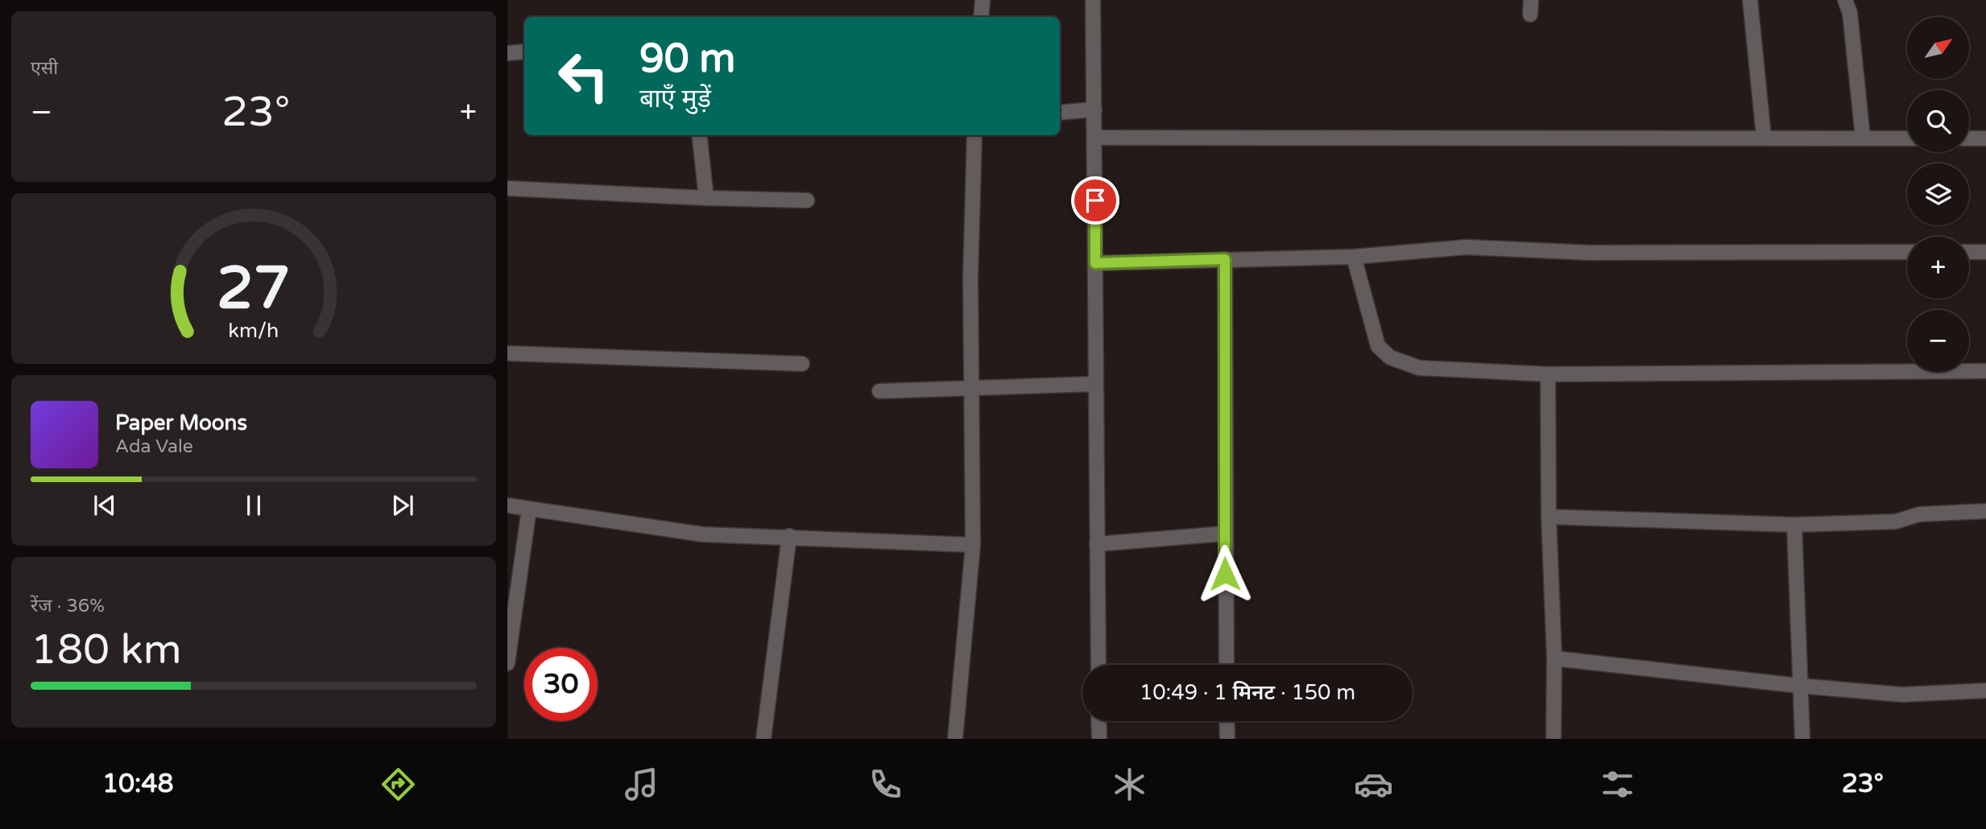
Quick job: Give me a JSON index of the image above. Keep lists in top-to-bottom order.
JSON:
{
  "north": "top right",
  "page": {
    "tile": [
      "एसी",
      ["रेंज · 36%", "180 km"]
    ],
    "map_buttons": ["+", "−"],
    "turn": ["90 m", "बाएँ मुड़ें"],
    "heat": ["−", "23°", "+"],
    "song": ["Paper Moons", "Ada Vale"],
    "limit": "30",
    "trip": "10:49 · 1 मिनट · 150 m",
    "tabs": ["10:48", "23°"],
    "gauge": ["27", "km/h"]
  }
}
